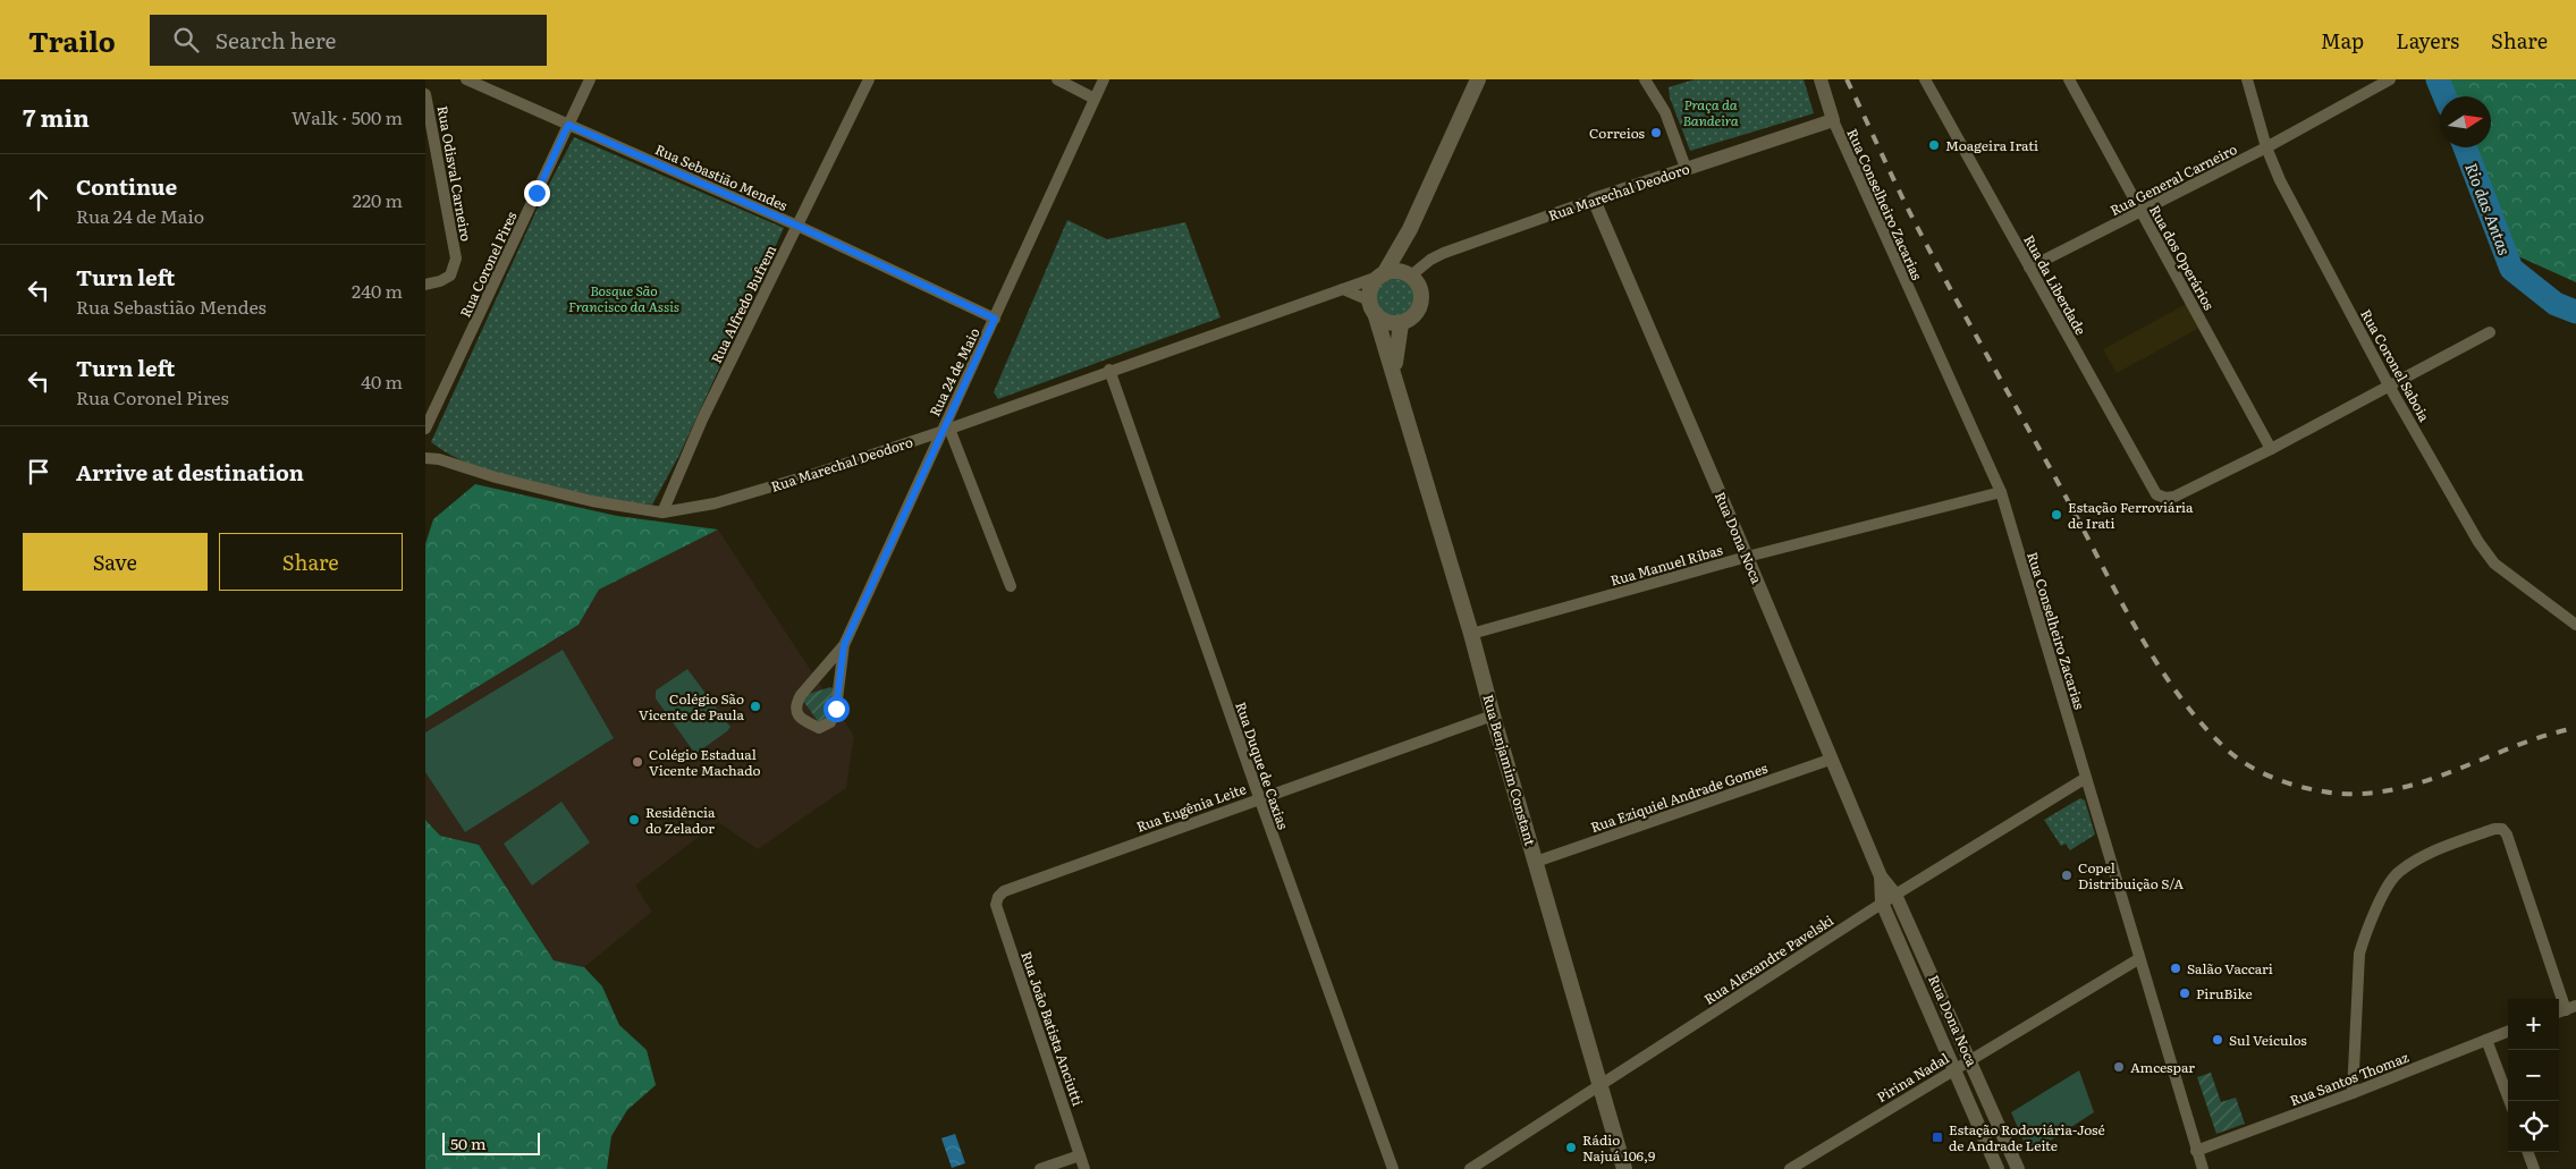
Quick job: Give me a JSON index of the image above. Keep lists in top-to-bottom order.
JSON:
{
  "streets": {
    "main road": ["Rua Benjamim Constant"],
    "street": [
      "Rua Odisval Carneiro",
      "Rua Sebastião Mendes",
      "Rua General Carneiro",
      "Rua Marechal Deodoro",
      "Rua Conselheiro Zacarias",
      "Rua dos Operários",
      "Rua Coronel Pires",
      "Rua da Liberdade",
      "Rua Alfredo Bufrem",
      "Rua Coronel Saboia",
      "Rua 24 de Maio",
      "Rua Dona Noca",
      "Rua Manuel Ribas",
      "Rua Duque de Caxias",
      "Rua Eziquiel Andrade Gomes",
      "Rua Eugênia Leite",
      "Rua Alexandre Pavelski",
      "Rua João Batista Anciutti",
      "Pirina Nadal",
      "Rua Santos Thomaz"
    ]
  },
  "crossings": [
    ["Rua Sebastião Mendes", "Rua Coronel Pires"],
    ["Rua Sebastião Mendes", "Rua Alfredo Bufrem"],
    ["Rua Sebastião Mendes", "Rua 24 de Maio"],
    ["Rua General Carneiro", "Rua dos Operários"],
    ["Rua General Carneiro", "Rua da Liberdade"],
    ["Rua General Carneiro", "Rua Coronel Saboia"],
    ["Rua Marechal Deodoro", "Rua Conselheiro Zacarias"],
    ["Rua Marechal Deodoro", "Rua Alfredo Bufrem"],
    ["Rua Marechal Deodoro", "Rua 24 de Maio"],
    ["Rua Marechal Deodoro", "Rua Dona Noca"],
    ["Rua Marechal Deodoro", "Rua Duque de Caxias"],
    ["Rua Marechal Deodoro", "Rua Benjamim Constant"],
    ["Rua Conselheiro Zacarias", "Rua Manuel Ribas"],
    ["Rua Conselheiro Zacarias", "Rua Alexandre Pavelski"],
    ["Rua Conselheiro Zacarias", "Pirina Nadal"],
    ["Rua Conselheiro Zacarias", "Rua Santos Thomaz"],
    ["Rua dos Operários", "Rua da Liberdade"],
    ["Rua Dona Noca", "Rua Manuel Ribas"],
    ["Rua Dona Noca", "Rua Eziquiel Andrade Gomes"],
    ["Rua Dona Noca", "Rua Alexandre Pavelski"],
    ["Rua Dona Noca", "Pirina Nadal"],
    ["Rua Manuel Ribas", "Rua Benjamim Constant"],
    ["Rua Duque de Caxias", "Rua Eugênia Leite"],
    ["Rua Benjamim Constant", "Rua Eziquiel Andrade Gomes"],
    ["Rua Benjamim Constant", "Rua Eugênia Leite"],
    ["Rua Benjamim Constant", "Rua Alexandre Pavelski"],
    ["Rua Eugênia Leite", "Rua João Batista Anciutti"]
  ],
  "water": ["Rio das Antas"],
  "parks": ["Praça da Bandeira", "Bosque São Francisco da Assis"],
  "places": {
    "other": [
      "Correios",
      "Moageira Irati",
      "Estação Ferroviária de Irati",
      "Colégio São Vicente de Paula",
      "Colégio Estadual Vicente Machado",
      "Residência do Zelador",
      "Copel Distribuição S/A",
      "Salão Vaccari",
      "PiruBike",
      "Sul Veículos",
      "Amcespar",
      "Rádio Najuá 106,9"
    ],
    "transit": ["Estação Rodoviária-José de Andrade Leite"]
  },
  "scale_bar": "50 m",
  "north": "right",
  "page": {
    "header": "Trailo",
    "search": "Search here",
    "nav": ["Map", "Layers", "Share"],
    "heading": ["7 min", "Walk · 500 m"],
    "list": [
      ["Continue", "Rua 24 de Maio", "220 m"],
      ["Turn left", "Rua Sebastião Mendes", "240 m"],
      ["Turn left", "Rua Coronel Pires", "40 m"],
      "Arrive at destination"
    ],
    "buttons": ["Save", "Share"],
    "map_buttons": ["+", "−"],
    "scale": "50 m"
  }
}
